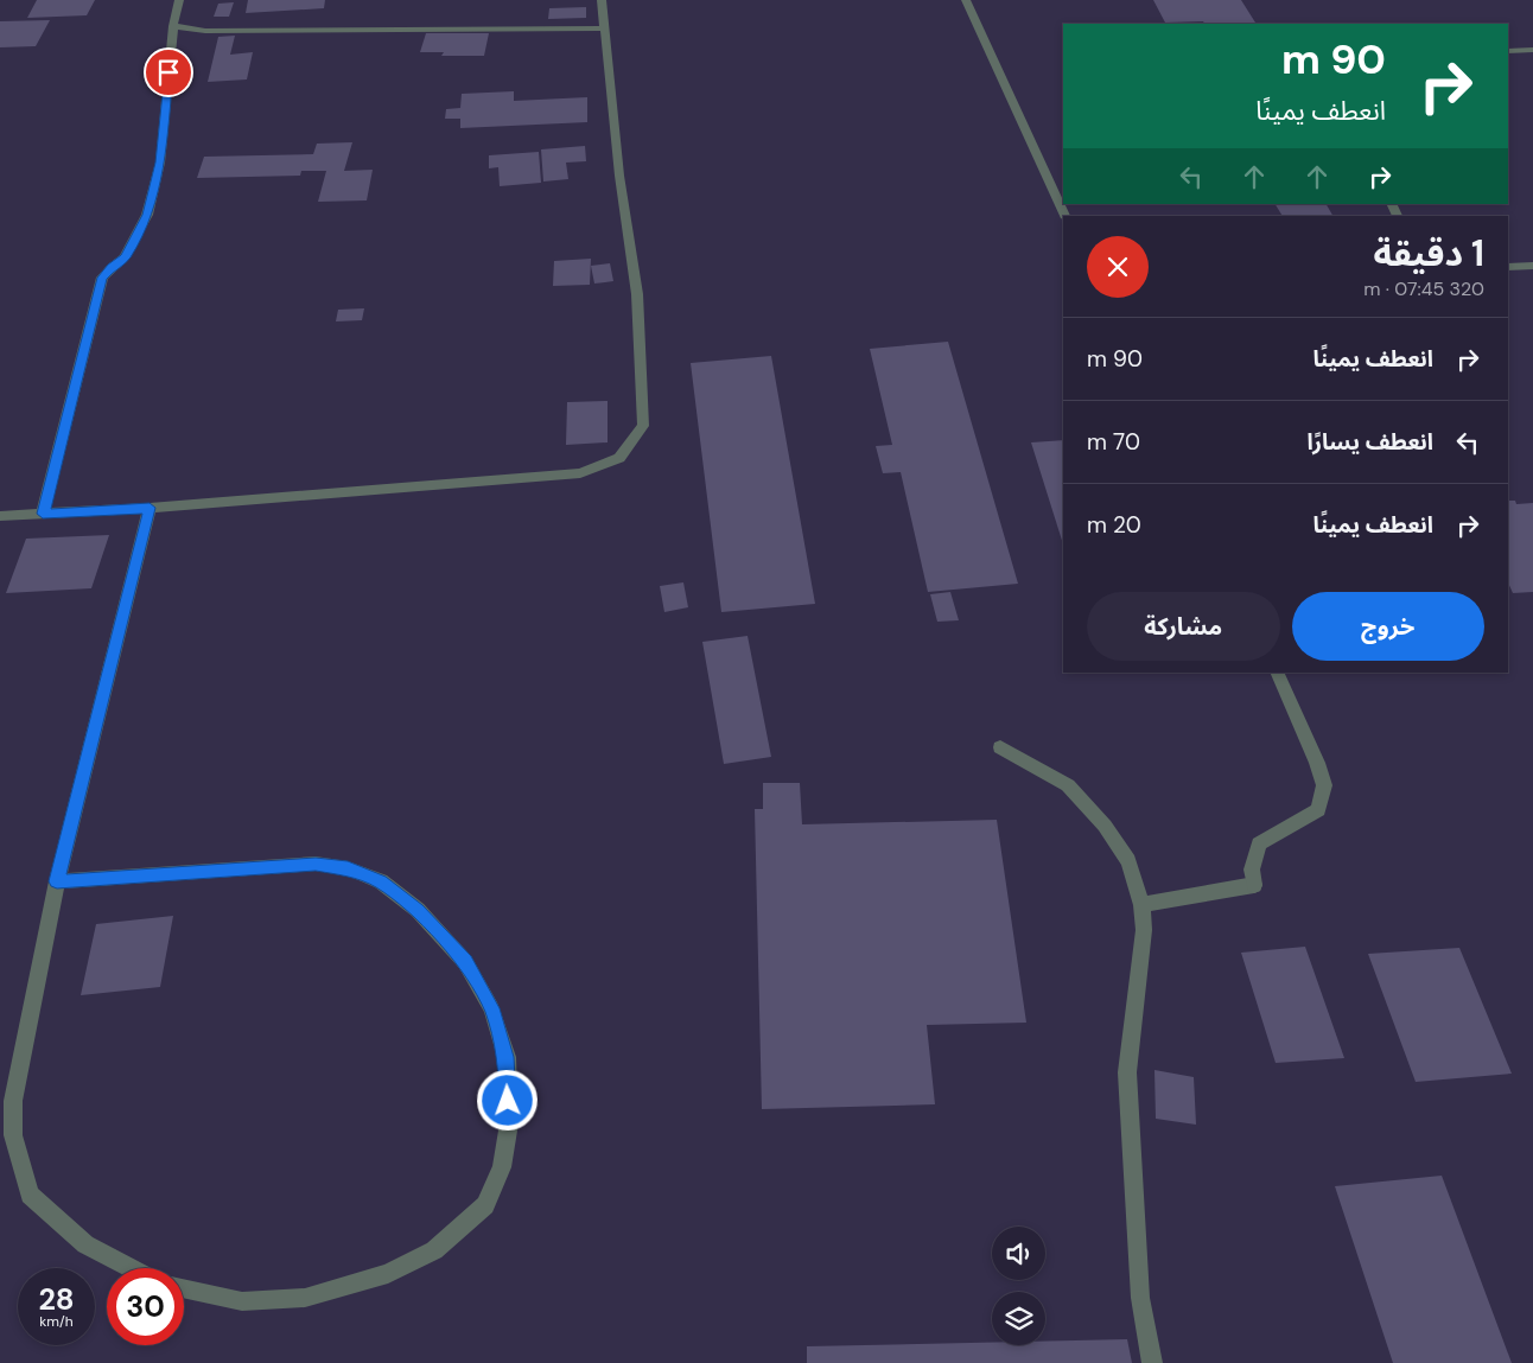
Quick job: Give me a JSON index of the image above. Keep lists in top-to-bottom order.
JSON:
{
  "page": {
    "turn": ["90 m", "انعطف يمينًا"],
    "heading": ["1 دقيقة", "320 m · 07:45"],
    "list": [
      {
        "name": "انعطف يمينًا",
        "value": "90 m"
      },
      {
        "name": "انعطف يسارًا",
        "value": "70 m"
      },
      {
        "name": "انعطف يمينًا",
        "value": "20 m"
      }
    ],
    "buttons": ["خروج", "مشاركة"],
    "speed": "28 km/h",
    "limit": "30"
  }
}
